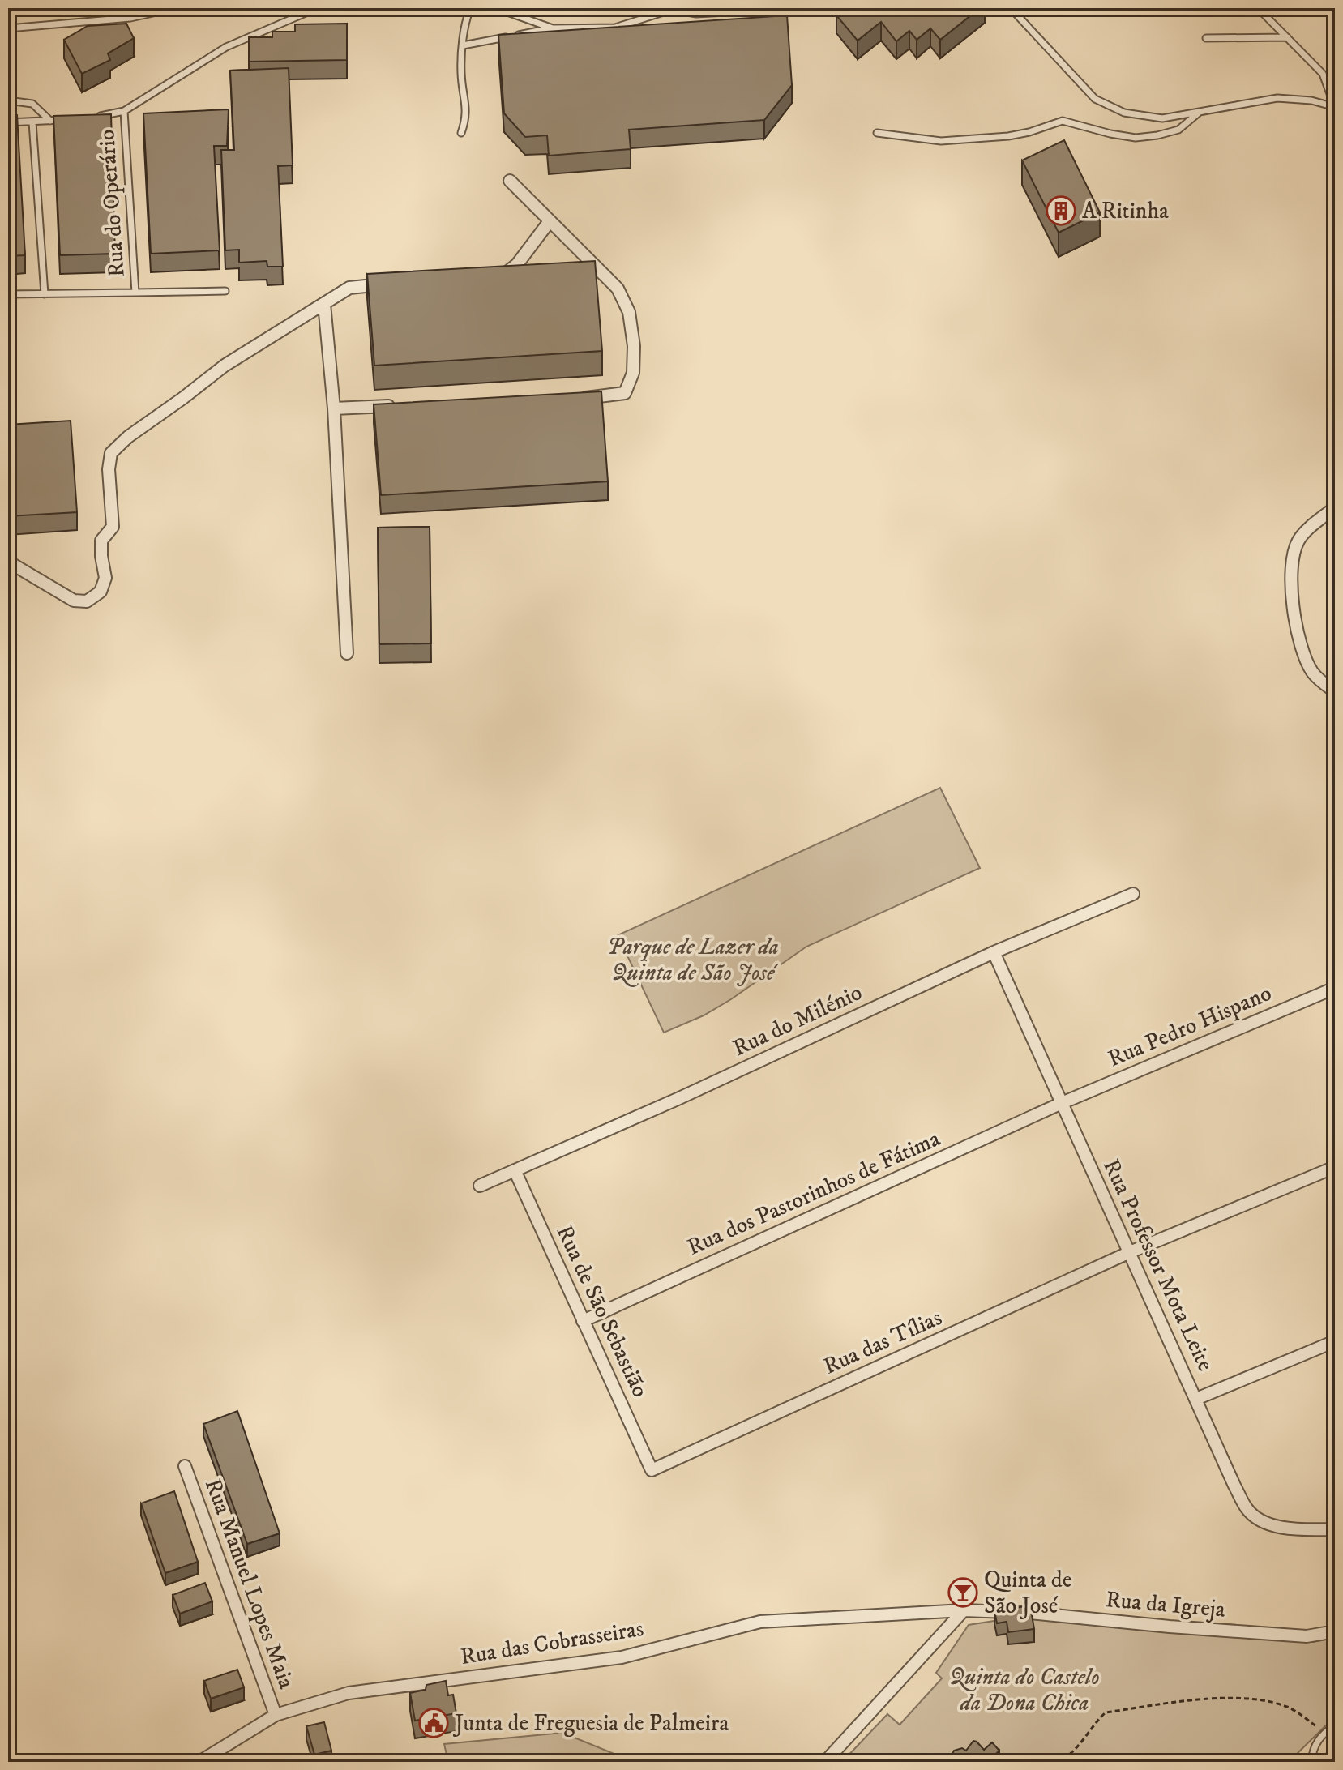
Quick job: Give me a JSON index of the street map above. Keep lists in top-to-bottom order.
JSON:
{
  "streets": {
    "street": [
      "Rua do Milénio",
      "Rua Pedro Hispano",
      "Rua dos Pastorinhos de Fátima",
      "Rua Professor Mota Leite",
      "Rua de São Sebastião",
      "Rua das Tílias",
      "Rua Manuel Lopes Maia",
      "Rua da Igreja",
      "Rua das Cobrasseiras"
    ],
    "lane": ["Rua do Operário"]
  },
  "crossings": [
    ["Rua do Milénio", "Rua Professor Mota Leite"],
    ["Rua do Milénio", "Rua de São Sebastião"],
    ["Rua Pedro Hispano", "Rua dos Pastorinhos de Fátima"],
    ["Rua Pedro Hispano", "Rua Professor Mota Leite"],
    ["Rua dos Pastorinhos de Fátima", "Rua Professor Mota Leite"],
    ["Rua dos Pastorinhos de Fátima", "Rua de São Sebastião"],
    ["Rua Professor Mota Leite", "Rua das Tílias"],
    ["Rua de São Sebastião", "Rua das Tílias"],
    ["Rua Manuel Lopes Maia", "Rua das Cobrasseiras"],
    ["Rua da Igreja", "Rua das Cobrasseiras"]
  ],
  "parks": ["Parque de Lazer da Quinta de São José", "Quinta do Castelo da Dona Chica"],
  "places": {
    "building": ["A Ritinha"],
    "bar": ["Quinta de São José"],
    "public building": ["Junta de Freguesia de Palmeira"]
  }
}
